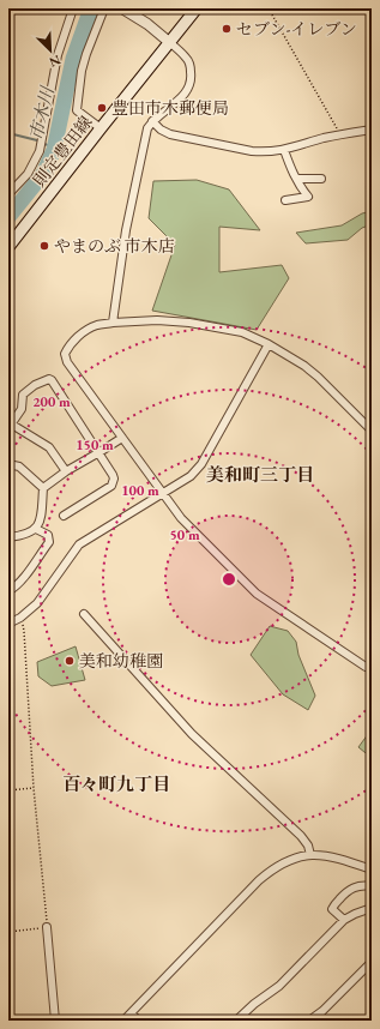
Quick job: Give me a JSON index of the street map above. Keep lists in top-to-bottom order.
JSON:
{
  "streets": {
    "main road": ["則定豊田線"]
  },
  "districts": ["美和町三丁目", "百々町九丁目"],
  "water": ["市木川"],
  "places": [
    "セブン-イレブン",
    "豊田市木郵便局",
    "やまのぶ 市木店",
    "美和幼稚園"
  ],
  "north": "bottom right",
  "rings": [
    "200 m",
    "150 m",
    "100 m",
    "50 m"
  ]
}
